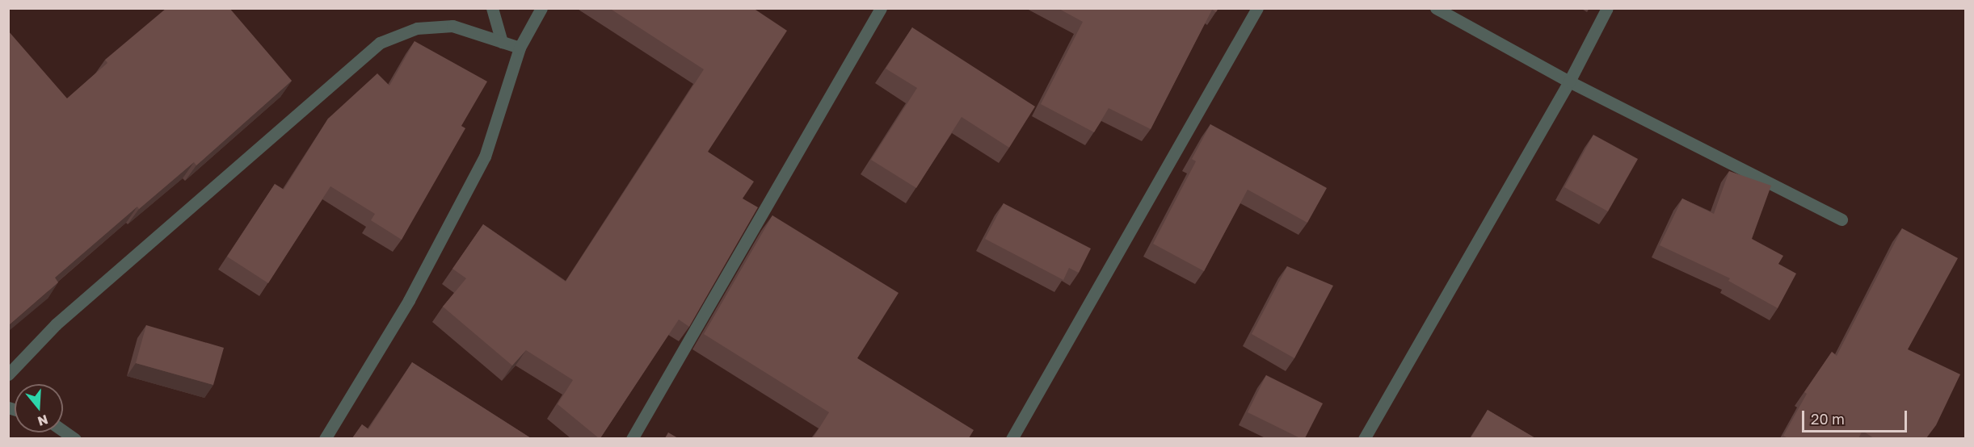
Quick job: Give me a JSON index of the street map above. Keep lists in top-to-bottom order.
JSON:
{
  "scale_bar": "20 m",
  "north": "bottom"
}
